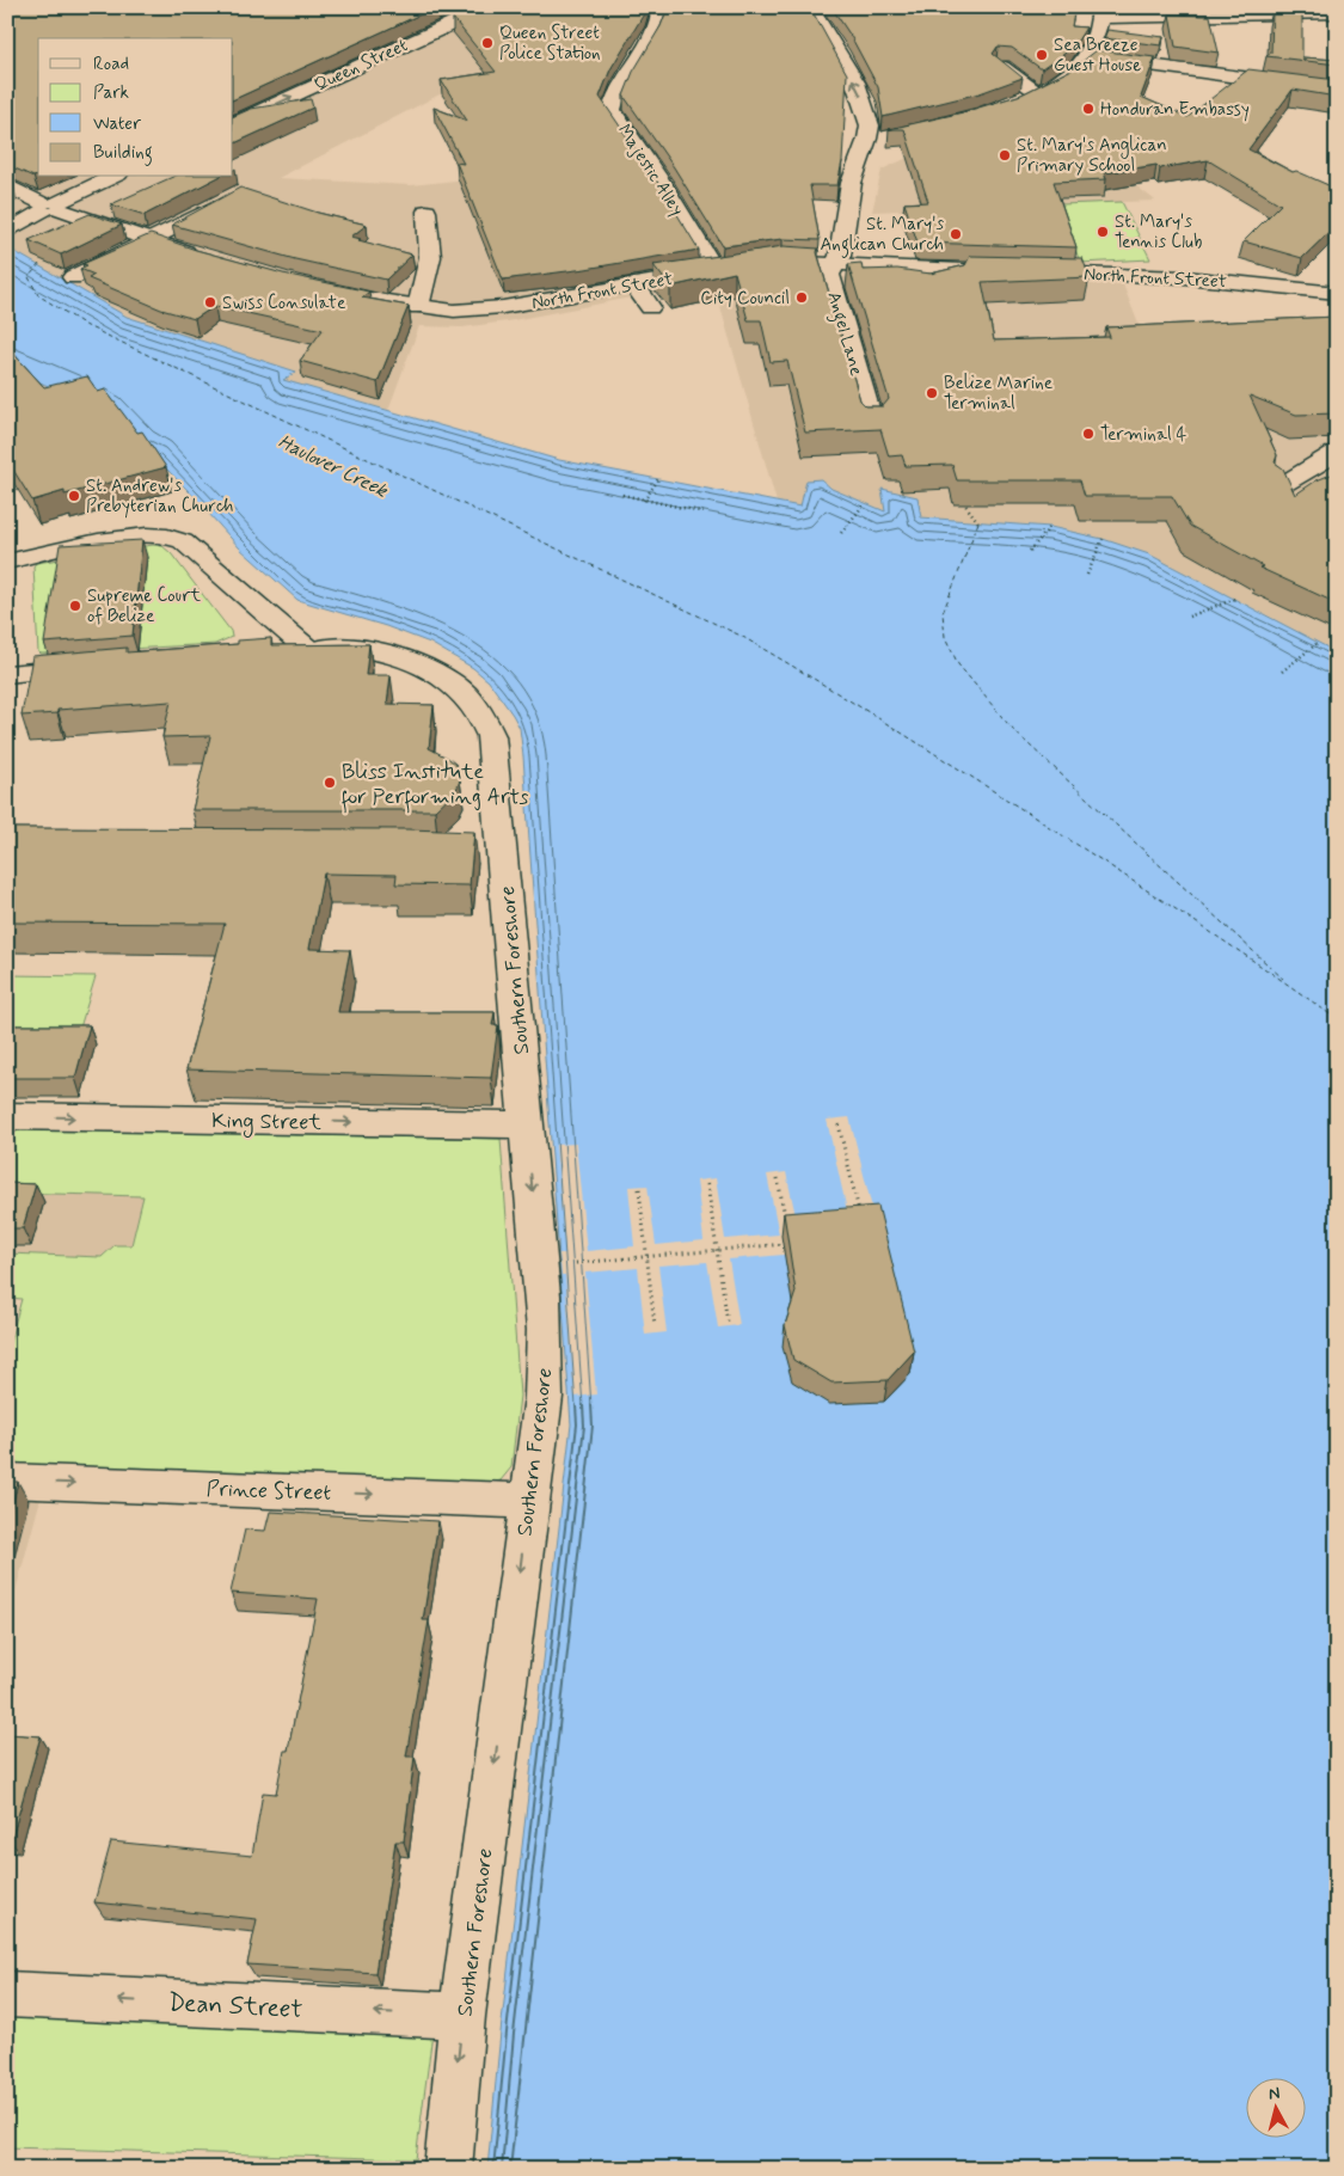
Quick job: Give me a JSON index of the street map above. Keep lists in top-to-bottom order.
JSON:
{
  "streets": {
    "street": [
      "Queen Street",
      "Majestic Alley",
      "North Front Street",
      "Angel Lane",
      "Southern Foreshore",
      "King Street",
      "Prince Street",
      "Dean Street"
    ]
  },
  "crossings": [
    ["Majestic Alley", "North Front Street"],
    ["North Front Street", "Angel Lane"],
    ["Southern Foreshore", "King Street"],
    ["Southern Foreshore", "Prince Street"],
    ["Southern Foreshore", "Dean Street"]
  ],
  "one_way": [
    "Queen Street",
    "Angel Lane",
    "Southern Foreshore",
    "King Street",
    "Prince Street",
    "Dean Street"
  ],
  "water": ["Haulover Creek"],
  "places": [
    "Queen Street Police Station",
    "Sea Breeze Guest House",
    "Honduran Embassy",
    "St. Mary's Anglican Primary School",
    "St. Mary's Tennis Club",
    "St. Mary's Anglican Church",
    "City Council",
    "Swiss Consulate",
    "Belize Marine Terminal",
    "Terminal 4",
    "St. Andrew's Prebyterian Church",
    "Supreme Court of Belize",
    "Bliss Institute for Performing Arts"
  ],
  "legend": [
    "Road",
    "Park",
    "Water",
    "Building"
  ],
  "north": "top"
}
